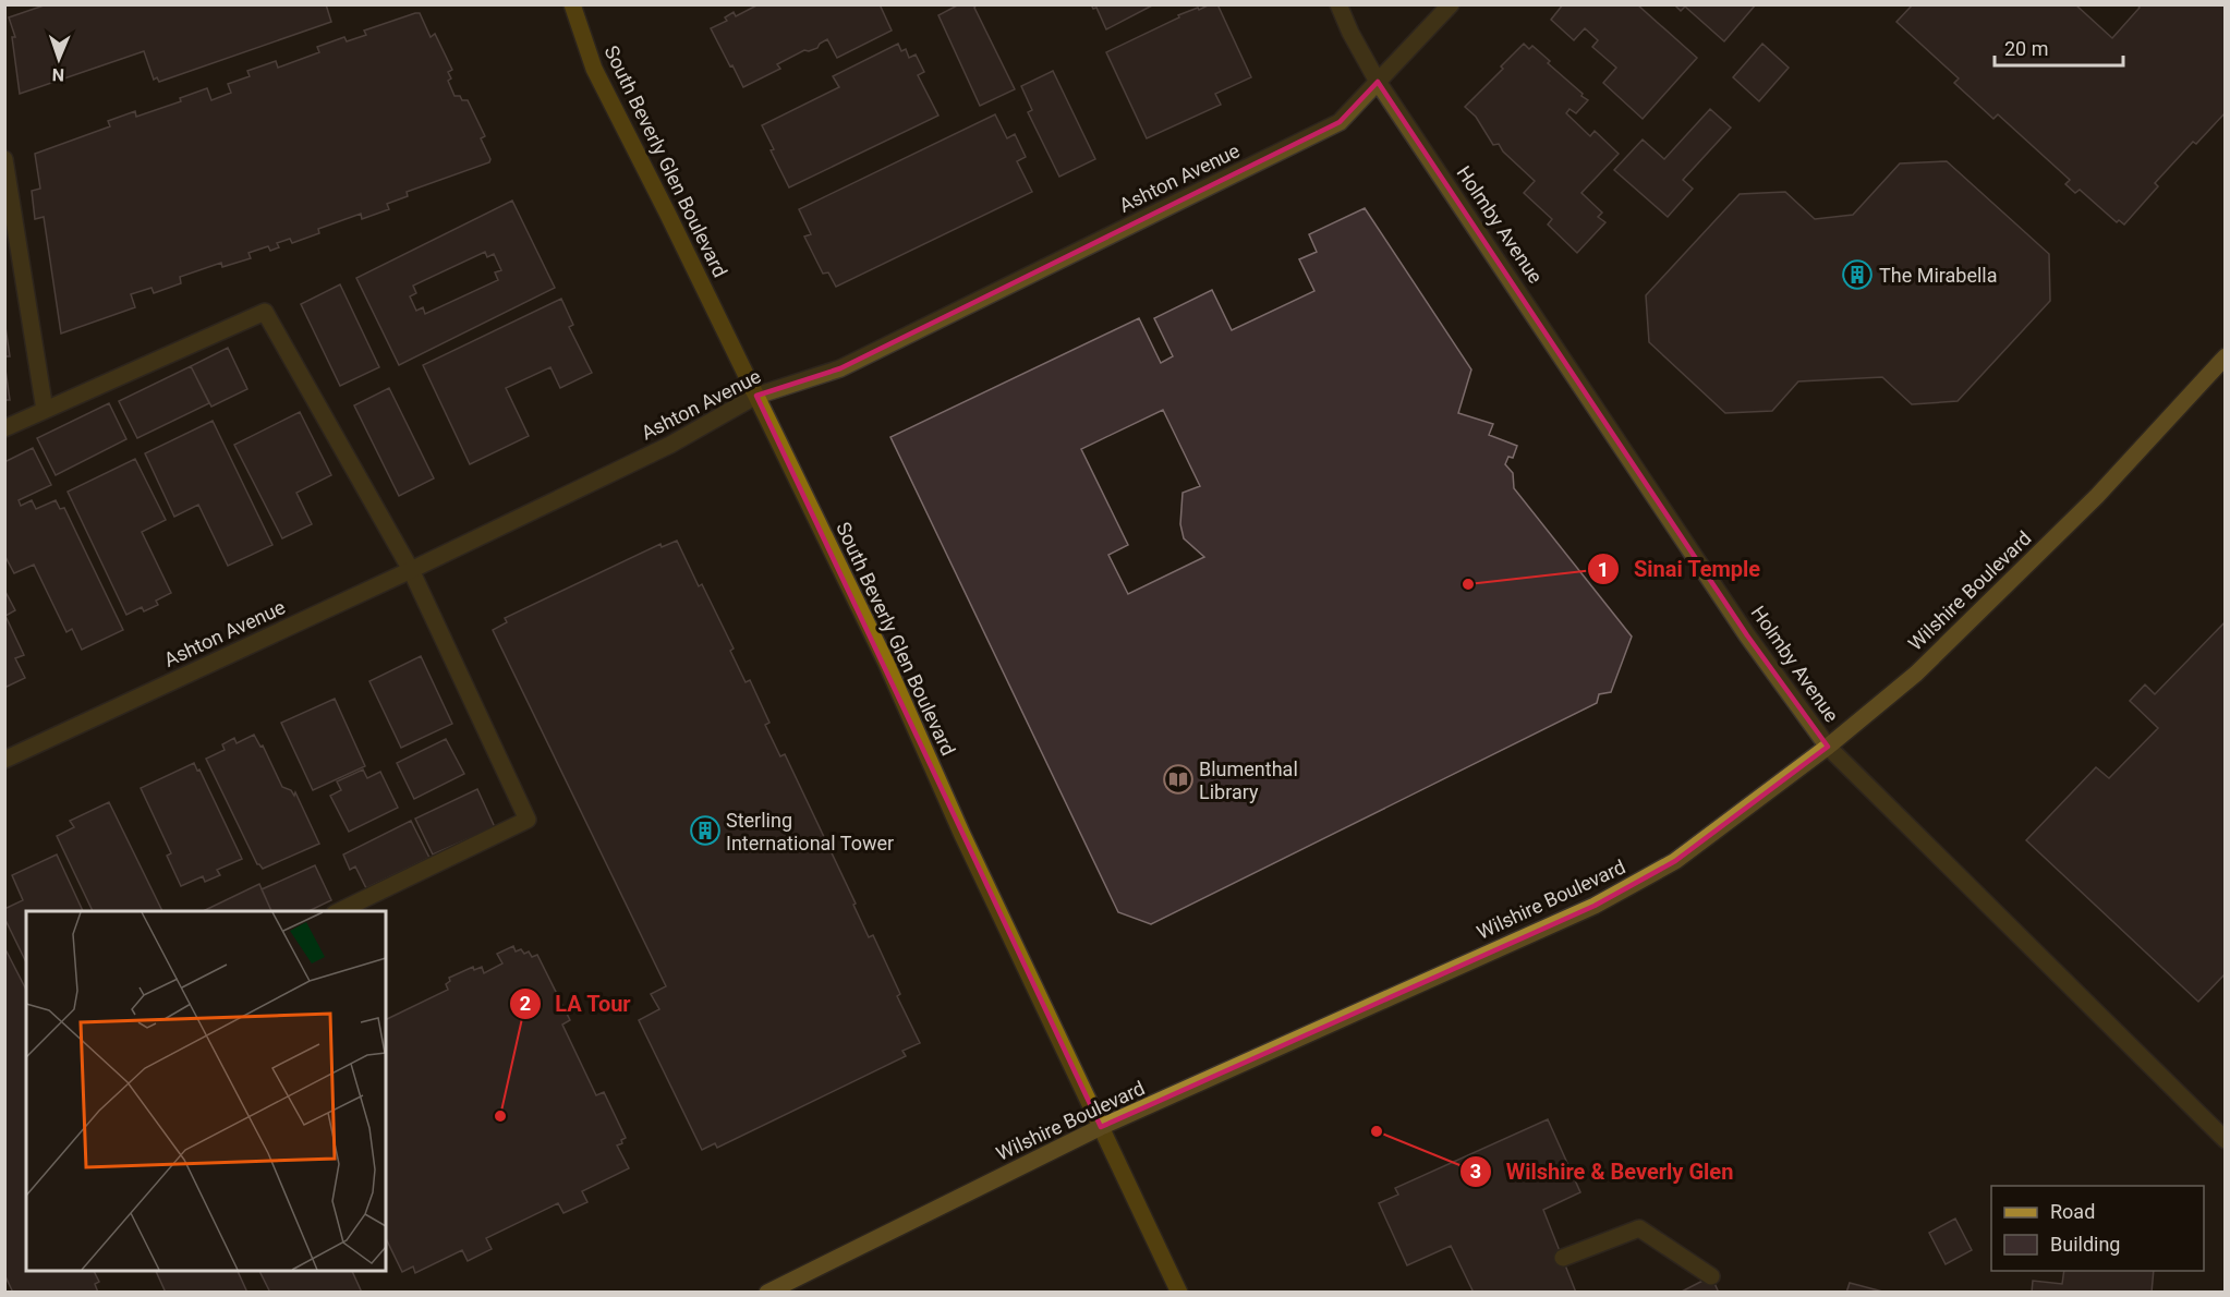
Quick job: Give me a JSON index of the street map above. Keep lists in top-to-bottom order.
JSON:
{
  "streets": {
    "main road": ["South Beverly Glen Boulevard", "Wilshire Boulevard"],
    "street": ["Ashton Avenue", "Holmby Avenue"]
  },
  "crossings": [
    ["South Beverly Glen Boulevard", "Ashton Avenue"],
    ["South Beverly Glen Boulevard", "Wilshire Boulevard"],
    ["Ashton Avenue", "Holmby Avenue"],
    ["Holmby Avenue", "Wilshire Boulevard"]
  ],
  "places": {
    "building": ["The Mirabella", "Sterling International Tower"],
    "other": ["Sinai Temple", "LA Tour", "Wilshire & Beverly Glen"],
    "library": ["Blumenthal Library"]
  },
  "legend": ["Road", "Building"],
  "scale_bar": "20 m",
  "north": "bottom"
}
